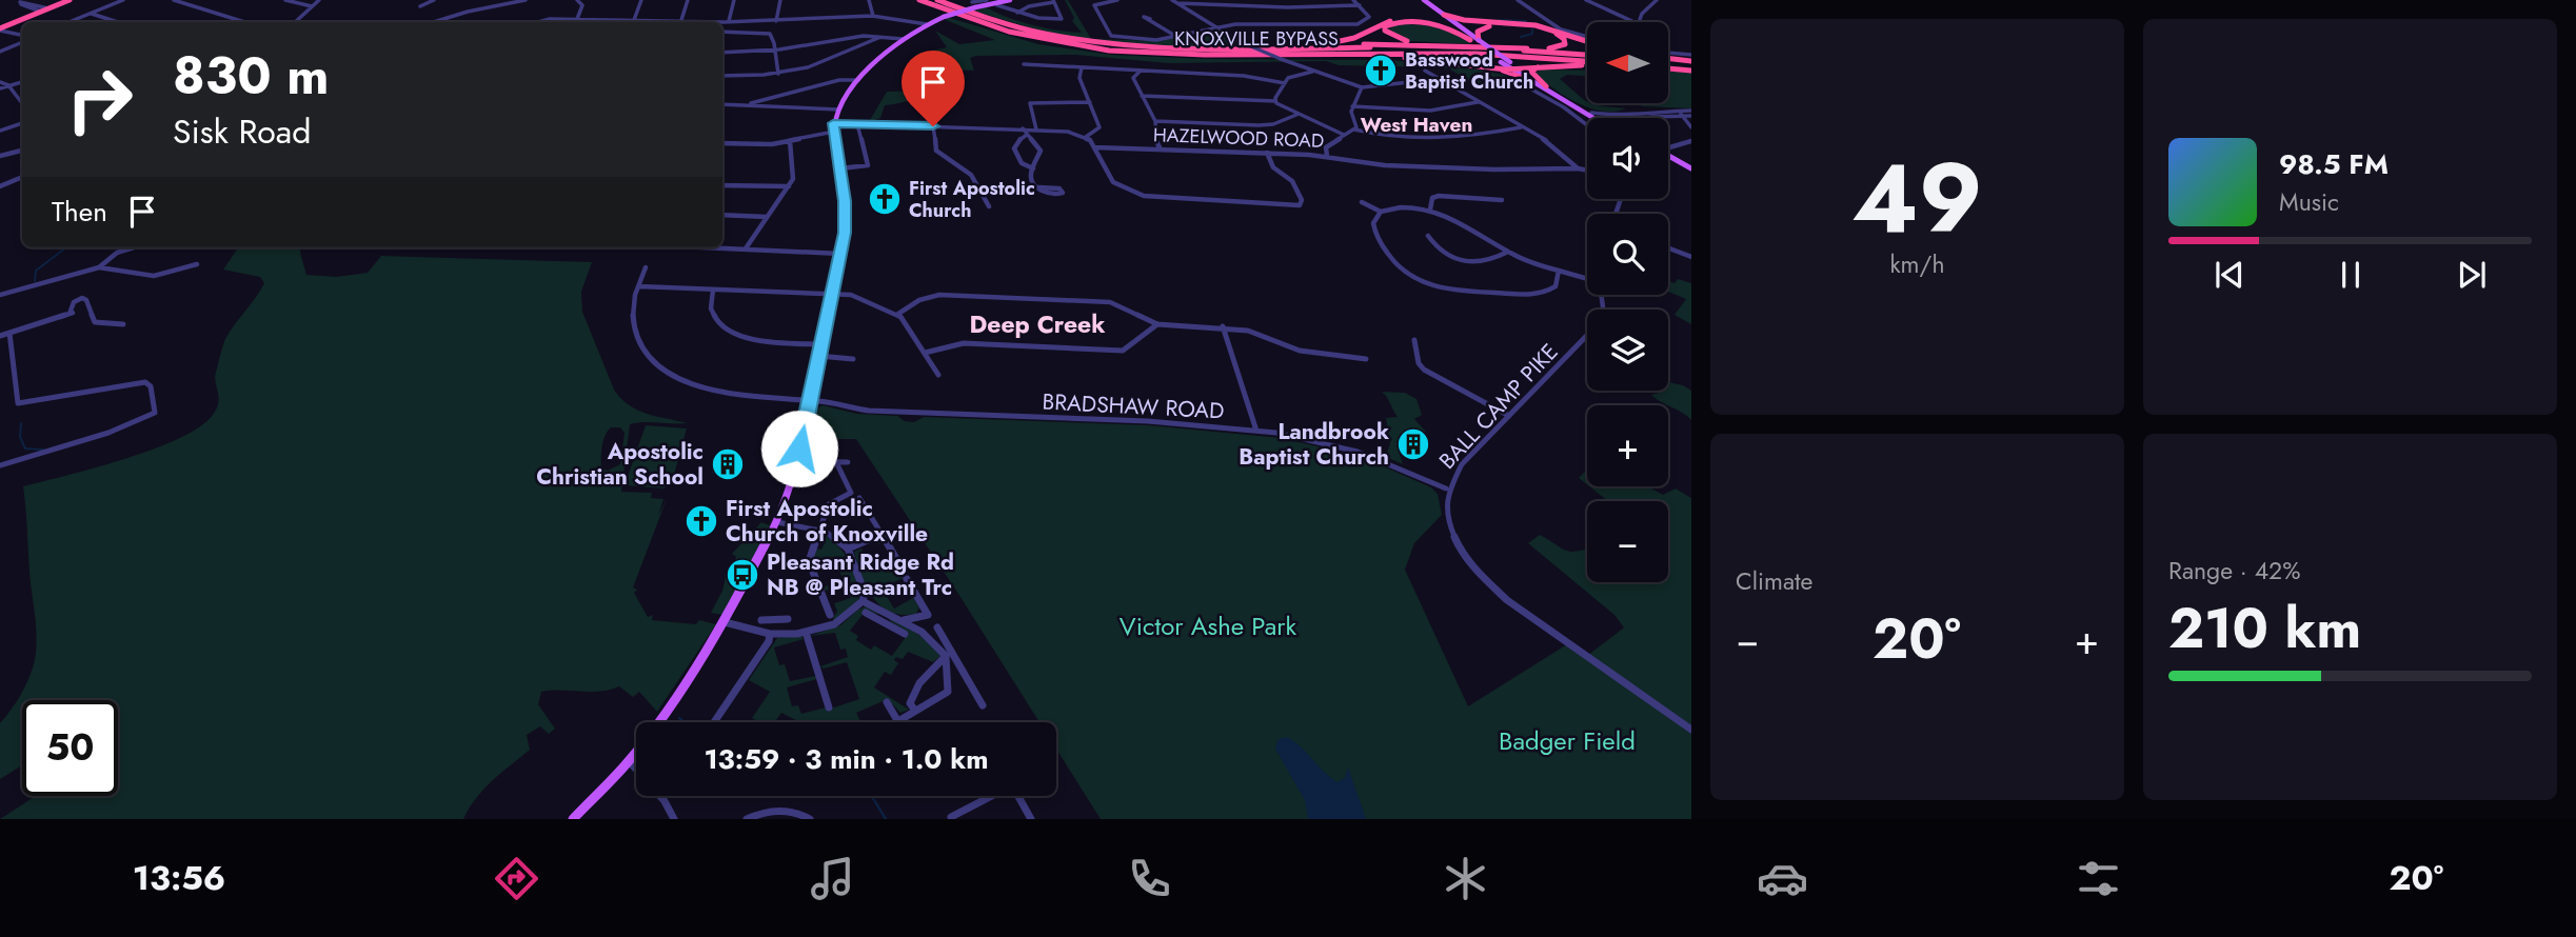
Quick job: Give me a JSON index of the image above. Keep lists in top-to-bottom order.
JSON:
{
  "streets": {
    "highway": ["KNOXVILLE BYPASS"],
    "street": ["HAZELWOOD ROAD", "BRADSHAW ROAD", "BALL CAMP PIKE"]
  },
  "crossings": [
    ["BRADSHAW ROAD", "BALL CAMP PIKE"]
  ],
  "districts": ["West Haven", "Deep Creek"],
  "parks": ["Victor Ashe Park", "Badger Field"],
  "places": {
    "church": ["Basswood Baptist Church", "First Apostolic Church", "First Apostolic Church of Knoxville"],
    "building": ["Landbrook Baptist Church", "Apostolic Christian School"],
    "bus stop": ["Pleasant Ridge Rd NB @ Pleasant Trc"]
  },
  "north": "left",
  "page": {
    "tile": [
      ["49", "km/h"],
      "Climate",
      ["Range · 42%", "210 km"]
    ],
    "map_buttons": ["+", "−"],
    "turn": ["830 m", "Sisk Road"],
    "song": ["98.5 FM", "Music"],
    "then": "Then",
    "heat": ["−", "20°", "+"],
    "limit": "50",
    "trip": "13:59 · 3 min · 1.0 km",
    "tabs": ["13:56", "20°"]
  }
}
